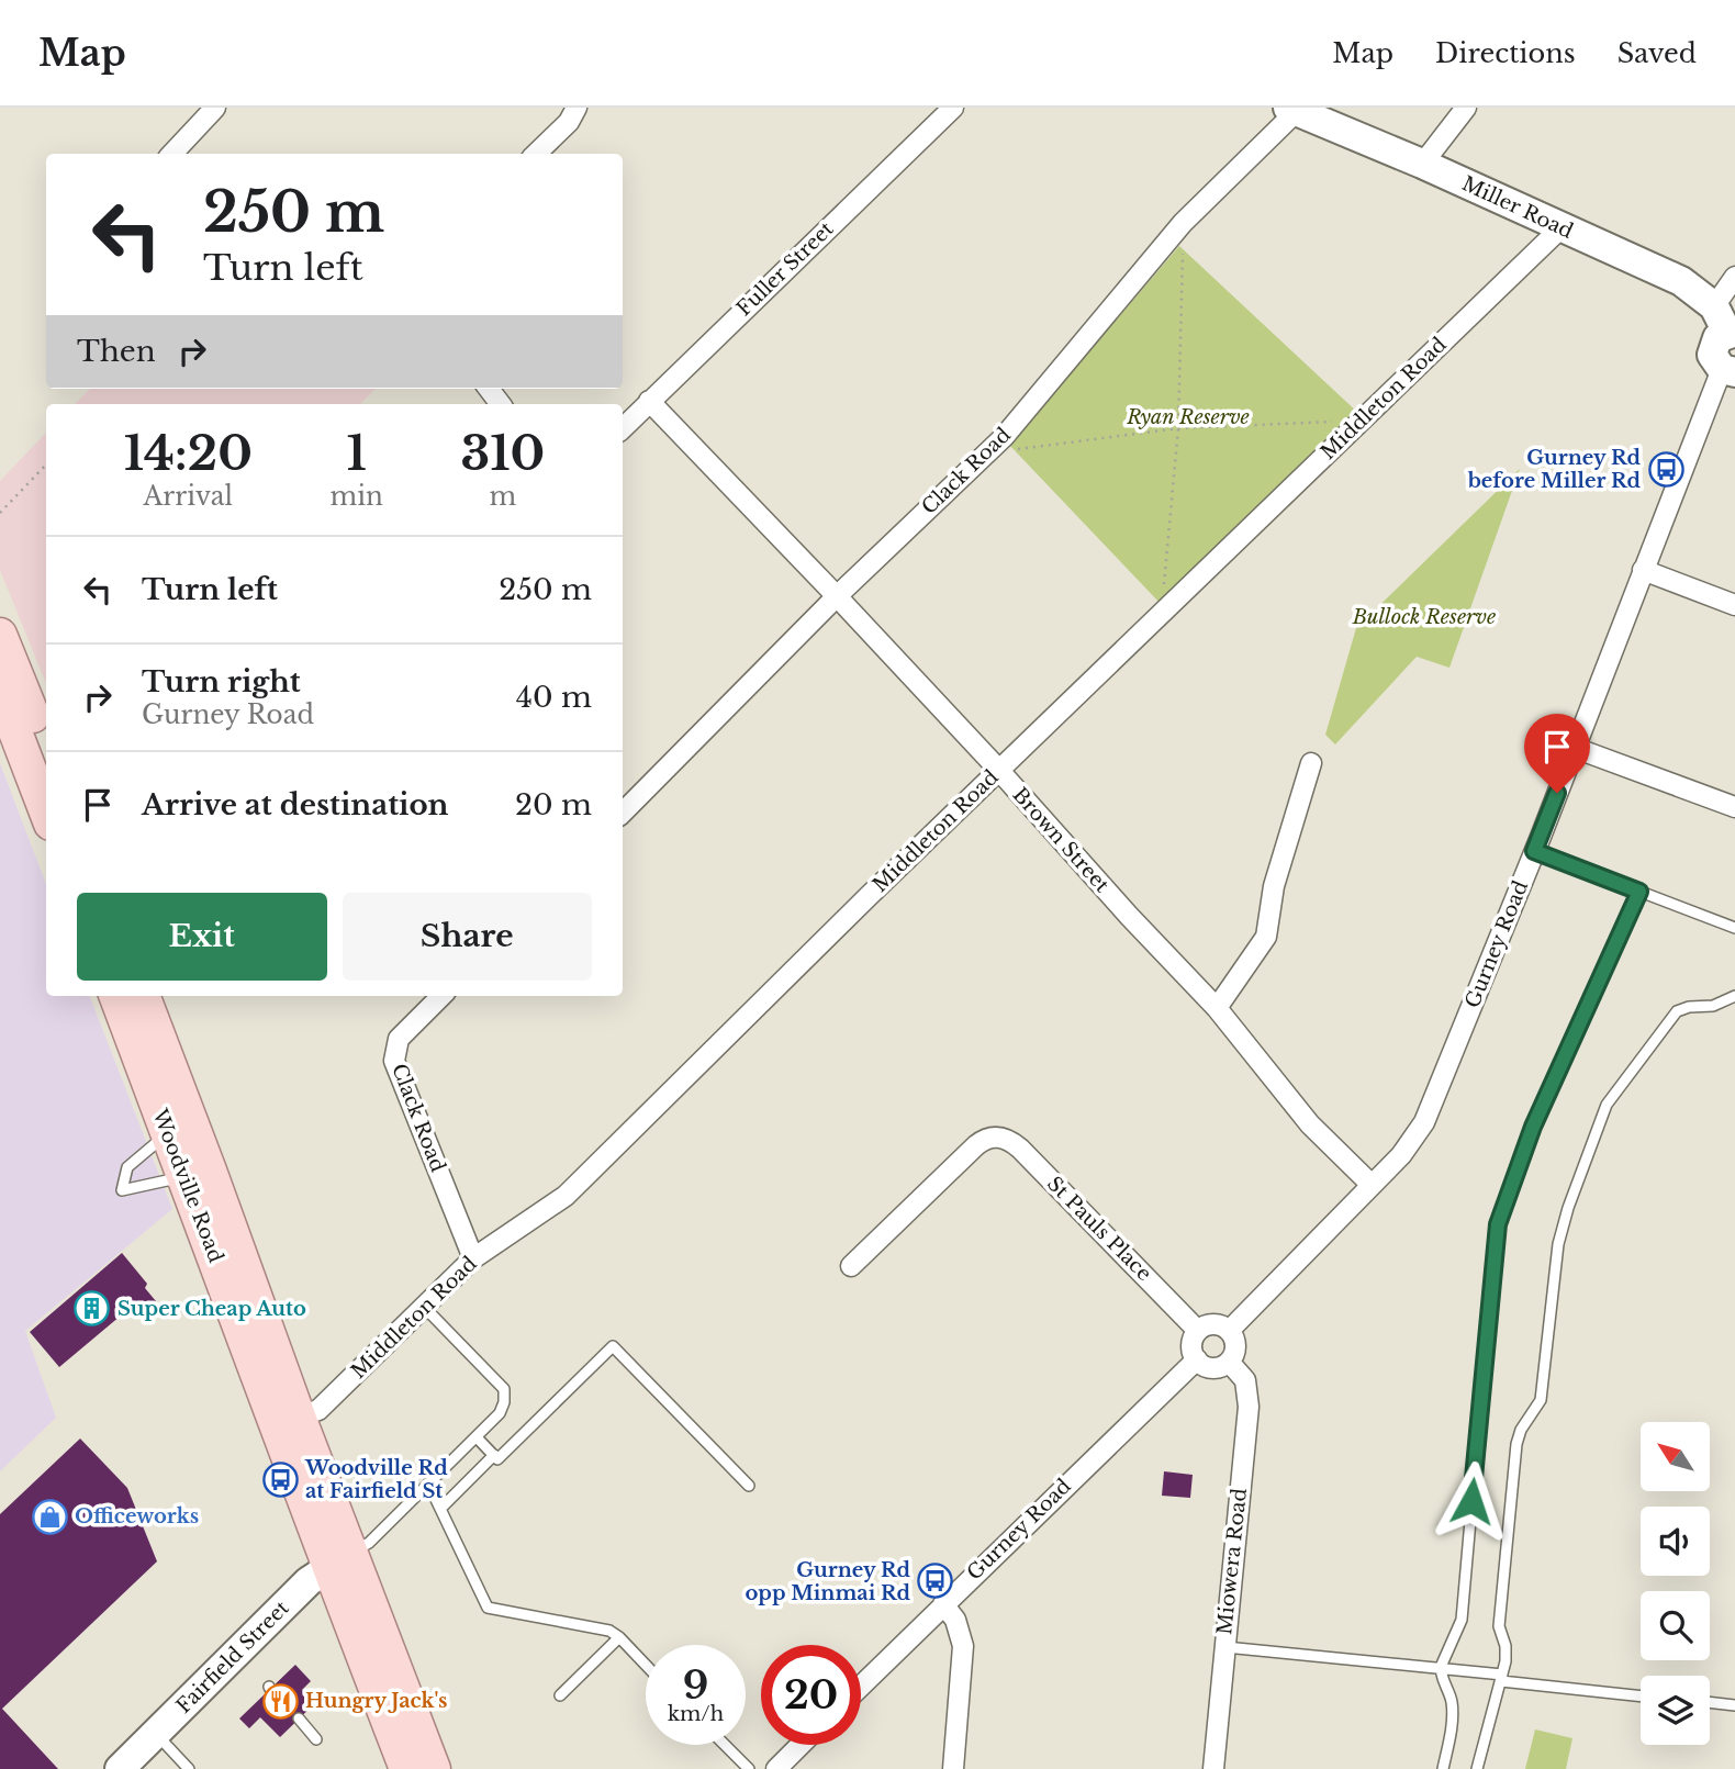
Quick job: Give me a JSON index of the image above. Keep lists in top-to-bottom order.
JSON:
{
  "streets": {
    "main road": ["Woodville Road"],
    "street": [
      "Miller Road",
      "Fuller Street",
      "Middleton Road",
      "Clack Road",
      "Brown Street",
      "Gurney Road",
      "St Pauls Place",
      "Miowera Road",
      "Fairfield Street"
    ]
  },
  "crossings": [
    ["Miller Road", "Middleton Road"],
    ["Miller Road", "Clack Road"],
    ["Fuller Street", "Brown Street"],
    ["Middleton Road", "Clack Road"],
    ["Middleton Road", "Brown Street"],
    ["Middleton Road", "Woodville Road"],
    ["Clack Road", "Brown Street"],
    ["Brown Street", "Gurney Road"],
    ["Gurney Road", "St Pauls Place"],
    ["Gurney Road", "Miowera Road"],
    ["Woodville Road", "Fairfield Street"],
    ["St Pauls Place", "Miowera Road"]
  ],
  "parks": ["Ryan Reserve", "Bullock Reserve"],
  "places": {
    "bus stop": ["Gurney Rd before Miller Rd", "Woodville Rd at Fairfield St", "Gurney Rd opp Minmai Rd"],
    "building": ["Super Cheap Auto"],
    "shop": ["Officeworks"],
    "restaurant": ["Hungry Jack's"]
  },
  "north": "top left",
  "page": {
    "header": "Map",
    "nav": ["Map", "Directions", "Saved"],
    "turn": ["250 m", "Turn left"],
    "then": "Then",
    "eta": [
      "14:20",
      "Arrival",
      "1",
      "min",
      "310",
      "m"
    ],
    "list": [
      {
        "name": "Turn left",
        "value": "250 m"
      },
      {
        "name": "Turn right",
        "note": "Gurney Road",
        "value": "40 m"
      },
      {
        "name": "Arrive at destination",
        "value": "20 m"
      }
    ],
    "buttons": ["Exit", "Share"],
    "speed": "9 km/h",
    "limit": "20"
  }
}
